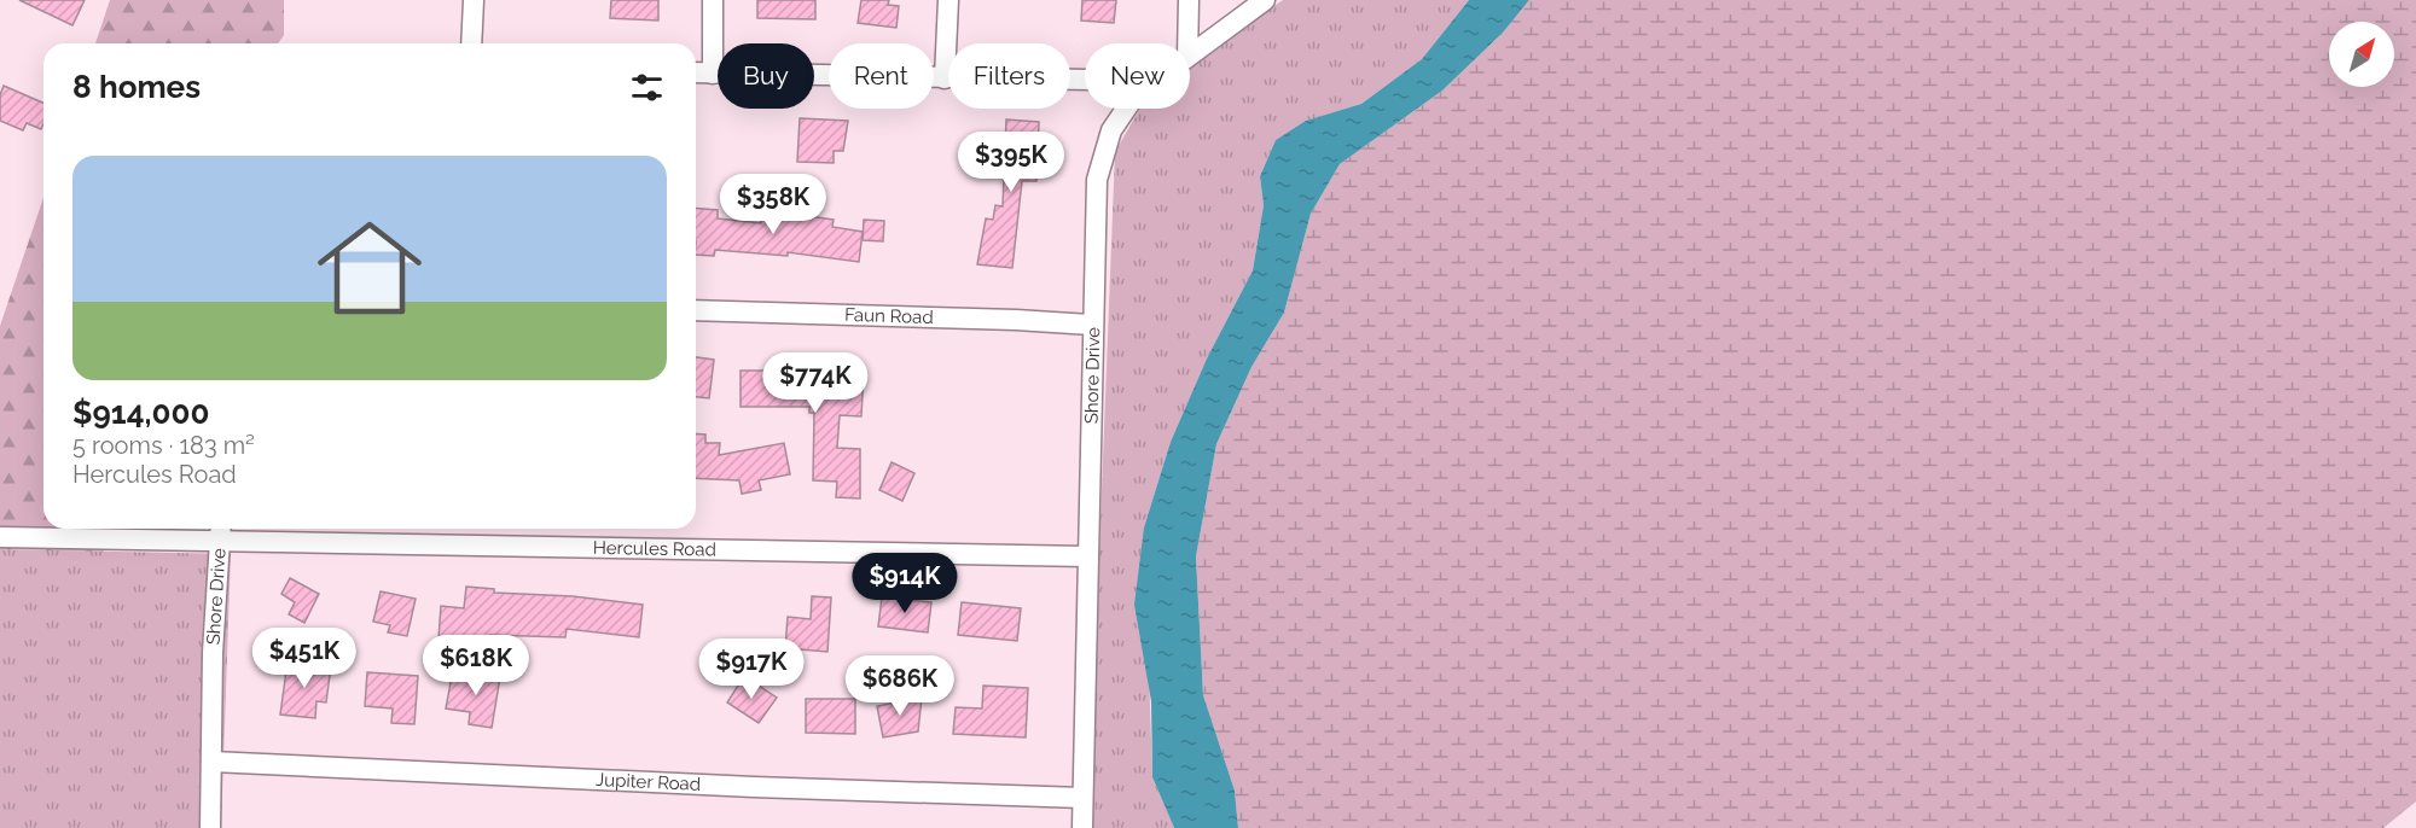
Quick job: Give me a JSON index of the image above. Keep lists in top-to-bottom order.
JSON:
{
  "streets": {
    "street": [
      "Faun Road",
      "Shore Drive",
      "Hercules Road",
      "Jupiter Road"
    ]
  },
  "crossings": [
    ["Faun Road", "Shore Drive"],
    ["Shore Drive", "Hercules Road"],
    ["Shore Drive", "Jupiter Road"]
  ],
  "north": "top right",
  "page": {
    "chip": [
      "Buy",
      "Rent",
      "Filters",
      "New"
    ],
    "heading": "8 homes",
    "list": [
      {
        "name": "$914,000",
        "note": "5 rooms · 183 m² · Hercules Road"
      }
    ],
    "price": [
      "$395K",
      "$358K",
      "$774K",
      "$914K",
      "$451K",
      "$618K",
      "$917K",
      "$686K"
    ]
  }
}
